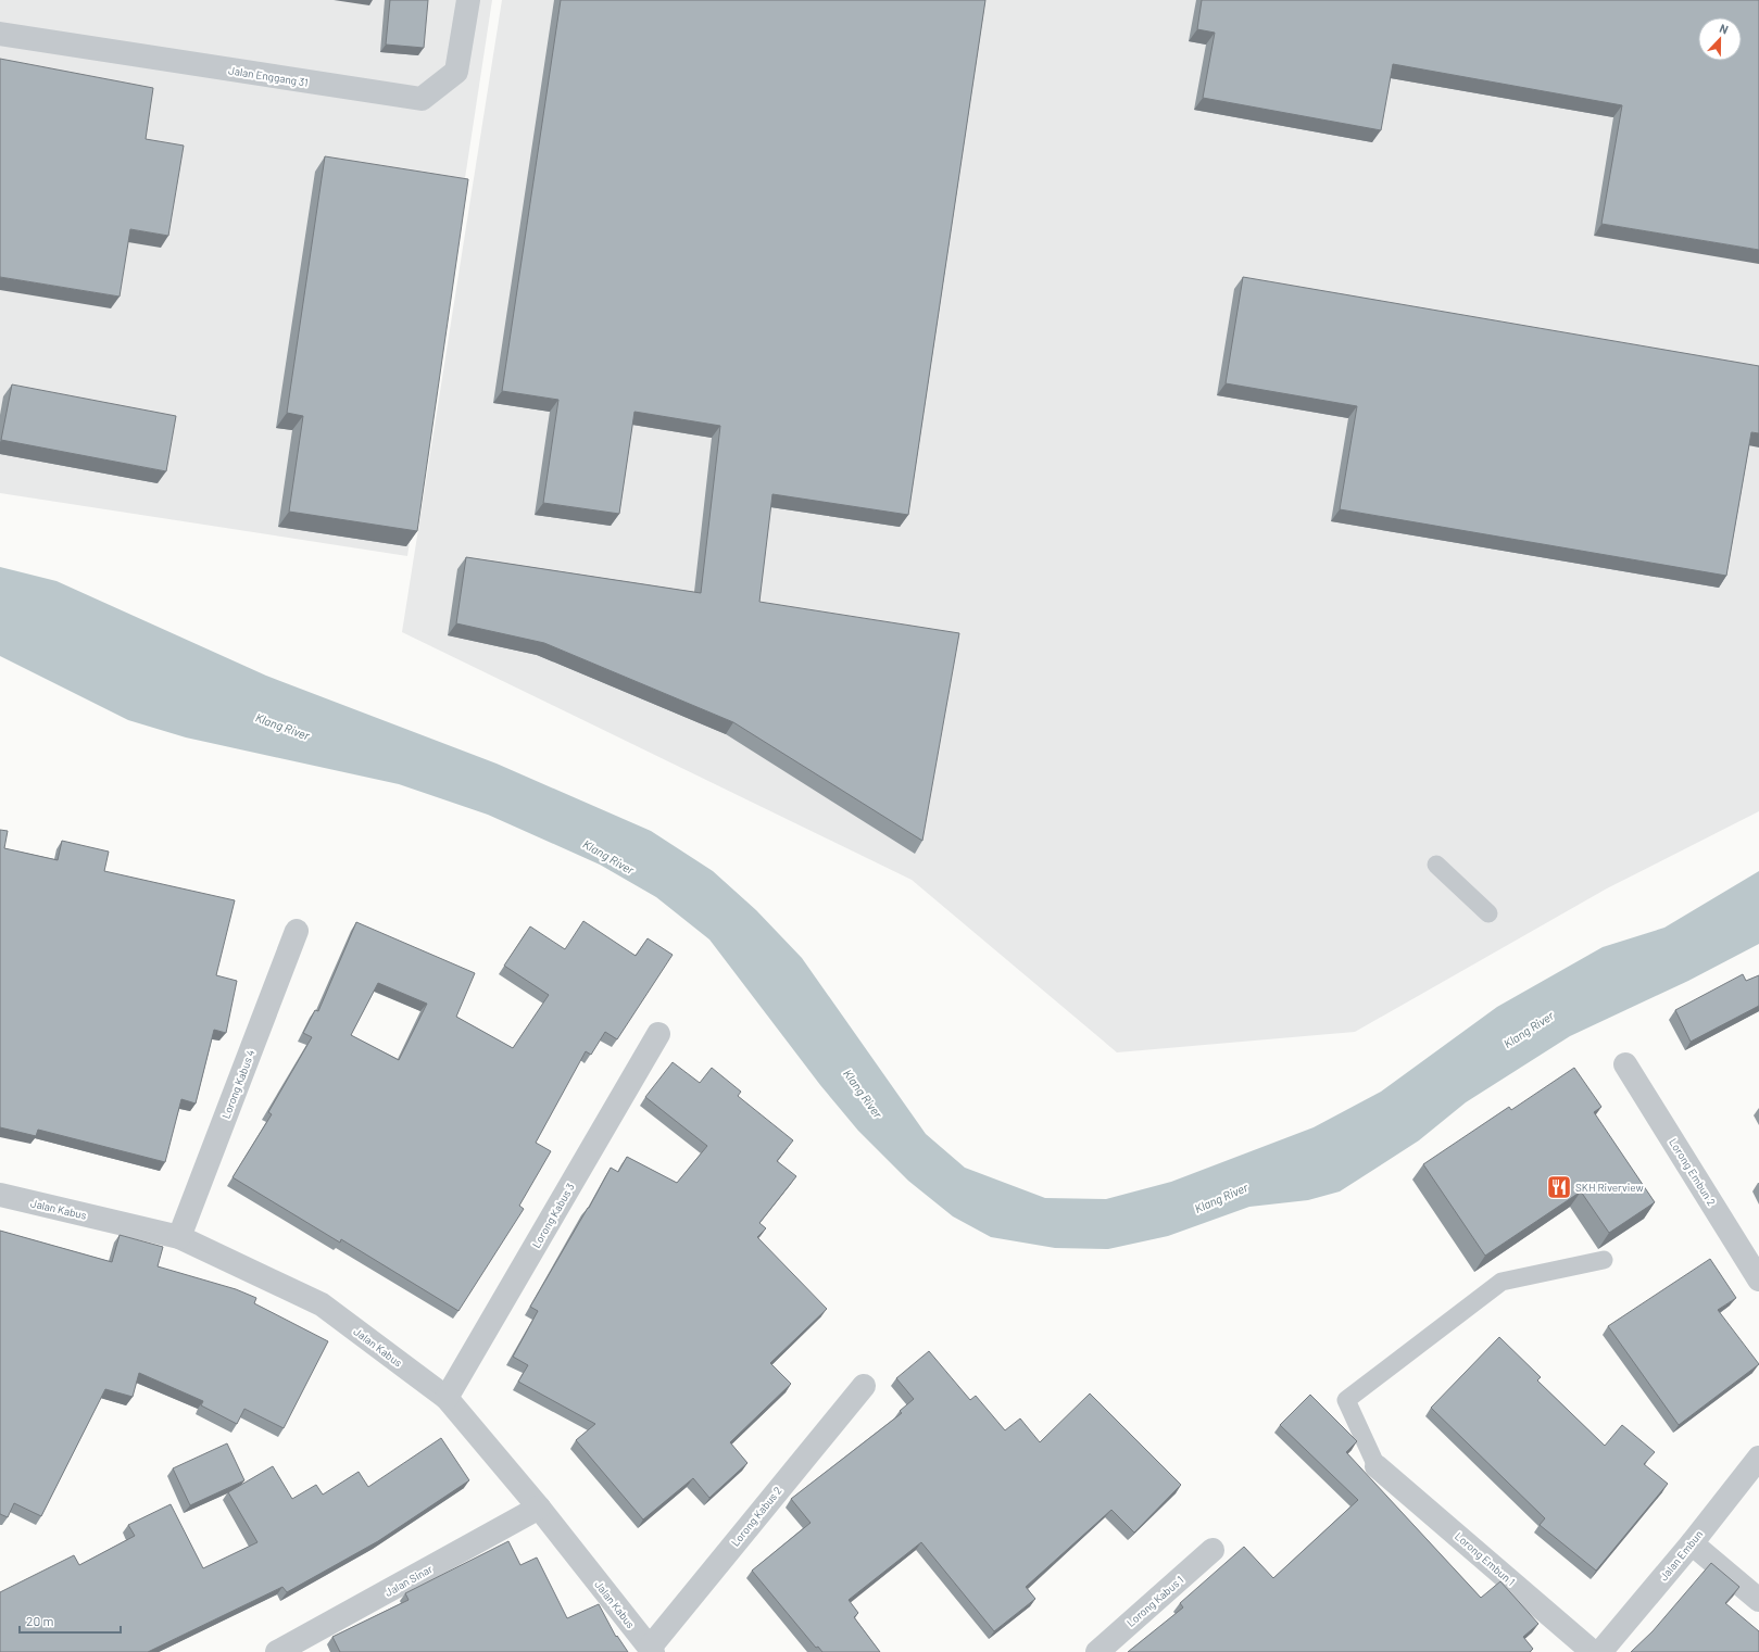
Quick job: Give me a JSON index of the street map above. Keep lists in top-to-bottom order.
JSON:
{
  "streets": {
    "street": [
      "Jalan Enggang 31",
      "Lorong Kabus 4",
      "Lorong Embun 2",
      "Jalan Kabus",
      "Lorong Kabus 3",
      "Lorong Kabus 2",
      "Jalan Embun",
      "Lorong Embun 1",
      "Jalan Sinar",
      "Lorong Kabus 1"
    ]
  },
  "crossings": [
    ["Lorong Kabus 4", "Jalan Kabus"],
    ["Jalan Kabus", "Lorong Kabus 3"],
    ["Jalan Kabus", "Lorong Kabus 2"],
    ["Jalan Kabus", "Jalan Sinar"]
  ],
  "water": ["Klang River"],
  "places": {
    "restaurant": ["SKH Riverview"]
  },
  "scale_bar": "20 m",
  "north": "top"
}
